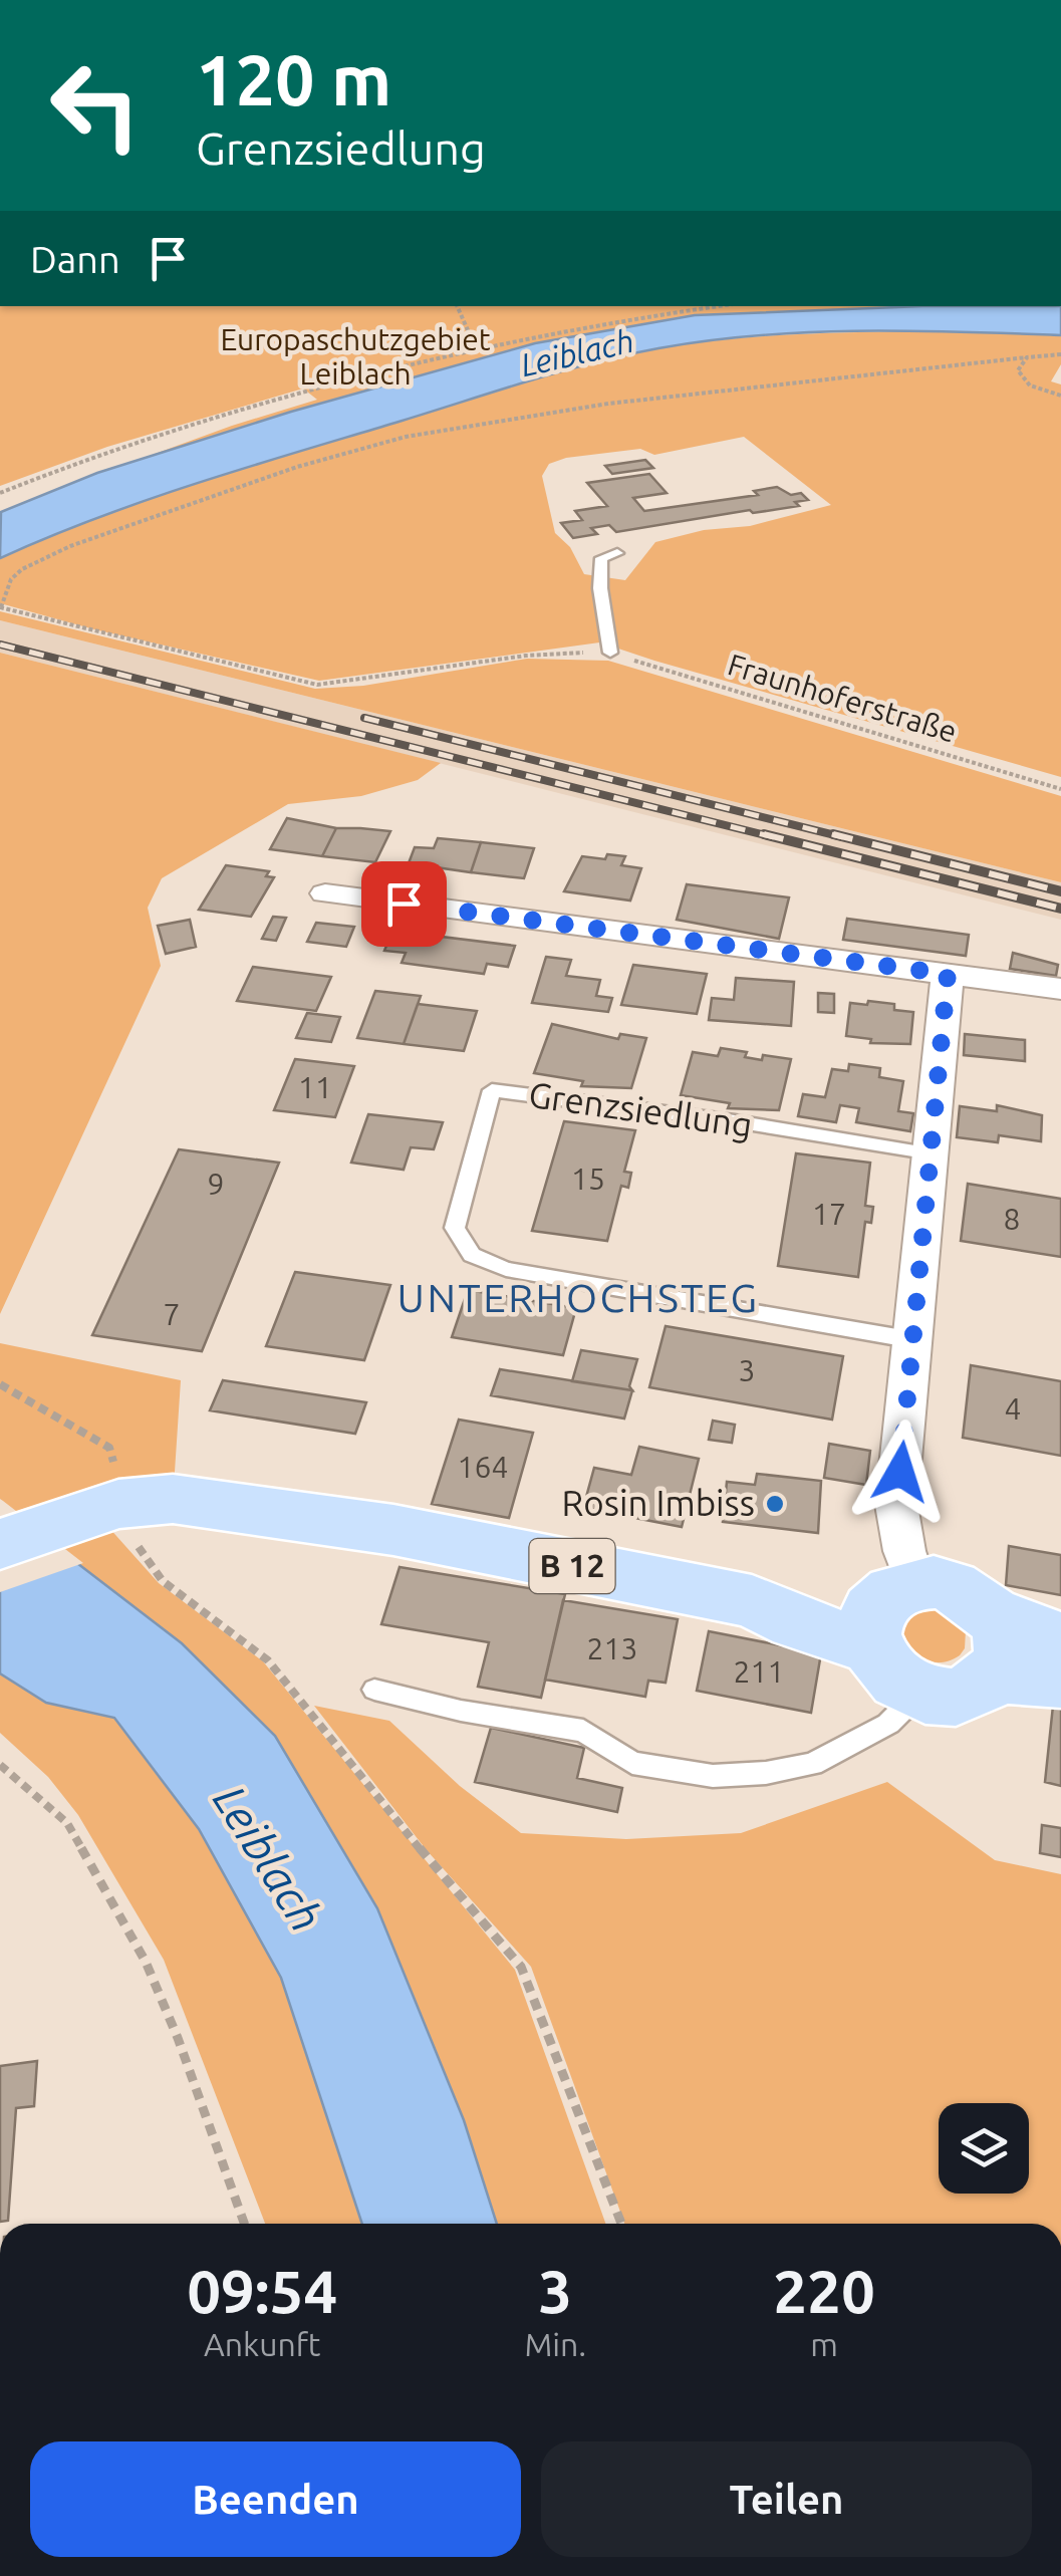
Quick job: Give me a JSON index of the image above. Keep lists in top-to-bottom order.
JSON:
{
  "streets": {
    "main road": ["B 12"],
    "lane": ["Grenzsiedlung"],
    "path": ["Fraunhoferstraße"]
  },
  "districts": ["UNTERHOCHSTEG"],
  "water": ["Leiblach"],
  "parks": ["Europaschutzgebiet Leiblach"],
  "places": ["Rosin Imbiss"],
  "house_numbers": [
    "11",
    "15",
    "9",
    "17",
    "8",
    "7",
    "3",
    "4",
    "164",
    "213",
    "211"
  ],
  "page": {
    "turn": ["120 m", "Grenzsiedlung"],
    "then": "Dann",
    "eta": [
      "09:54",
      "Ankunft",
      "3",
      "Min.",
      "220",
      "m"
    ],
    "buttons": ["Beenden", "Teilen"]
  }
}
